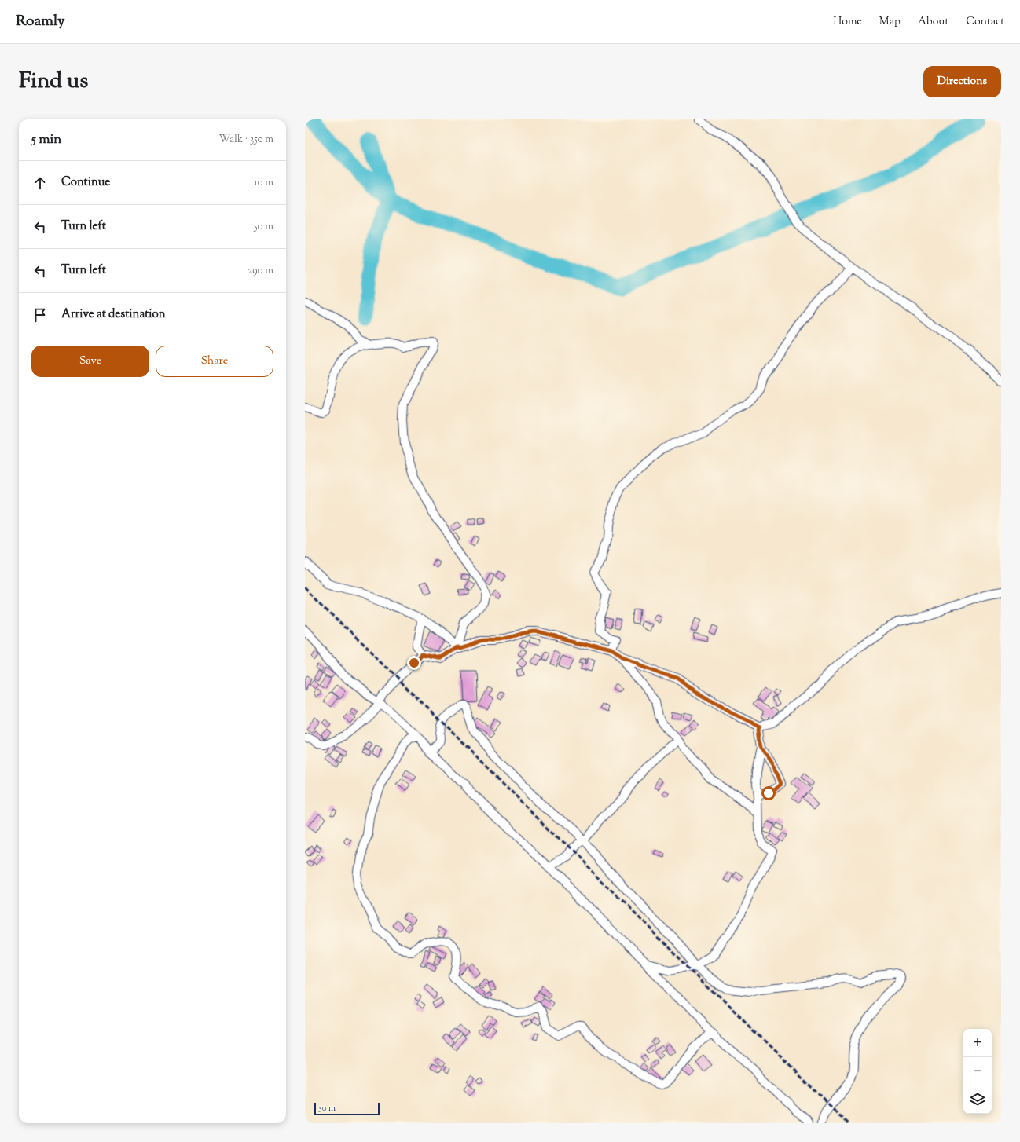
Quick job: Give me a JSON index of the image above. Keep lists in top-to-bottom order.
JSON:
{
  "scale_bar": "50 m",
  "page": {
    "header": "Roamly",
    "nav": [
      "Home",
      "Map",
      "About",
      "Contact"
    ],
    "title": "Find us",
    "buttons": [
      "Directions",
      ["Save", "Share"]
    ],
    "heading": ["5 min", "Walk · 350 m"],
    "list": [
      ["Continue", "10 m"],
      ["Turn left", "50 m"],
      ["Turn left", "290 m"],
      "Arrive at destination"
    ],
    "map_buttons": ["+", "−"],
    "scale": "50 m"
  }
}
